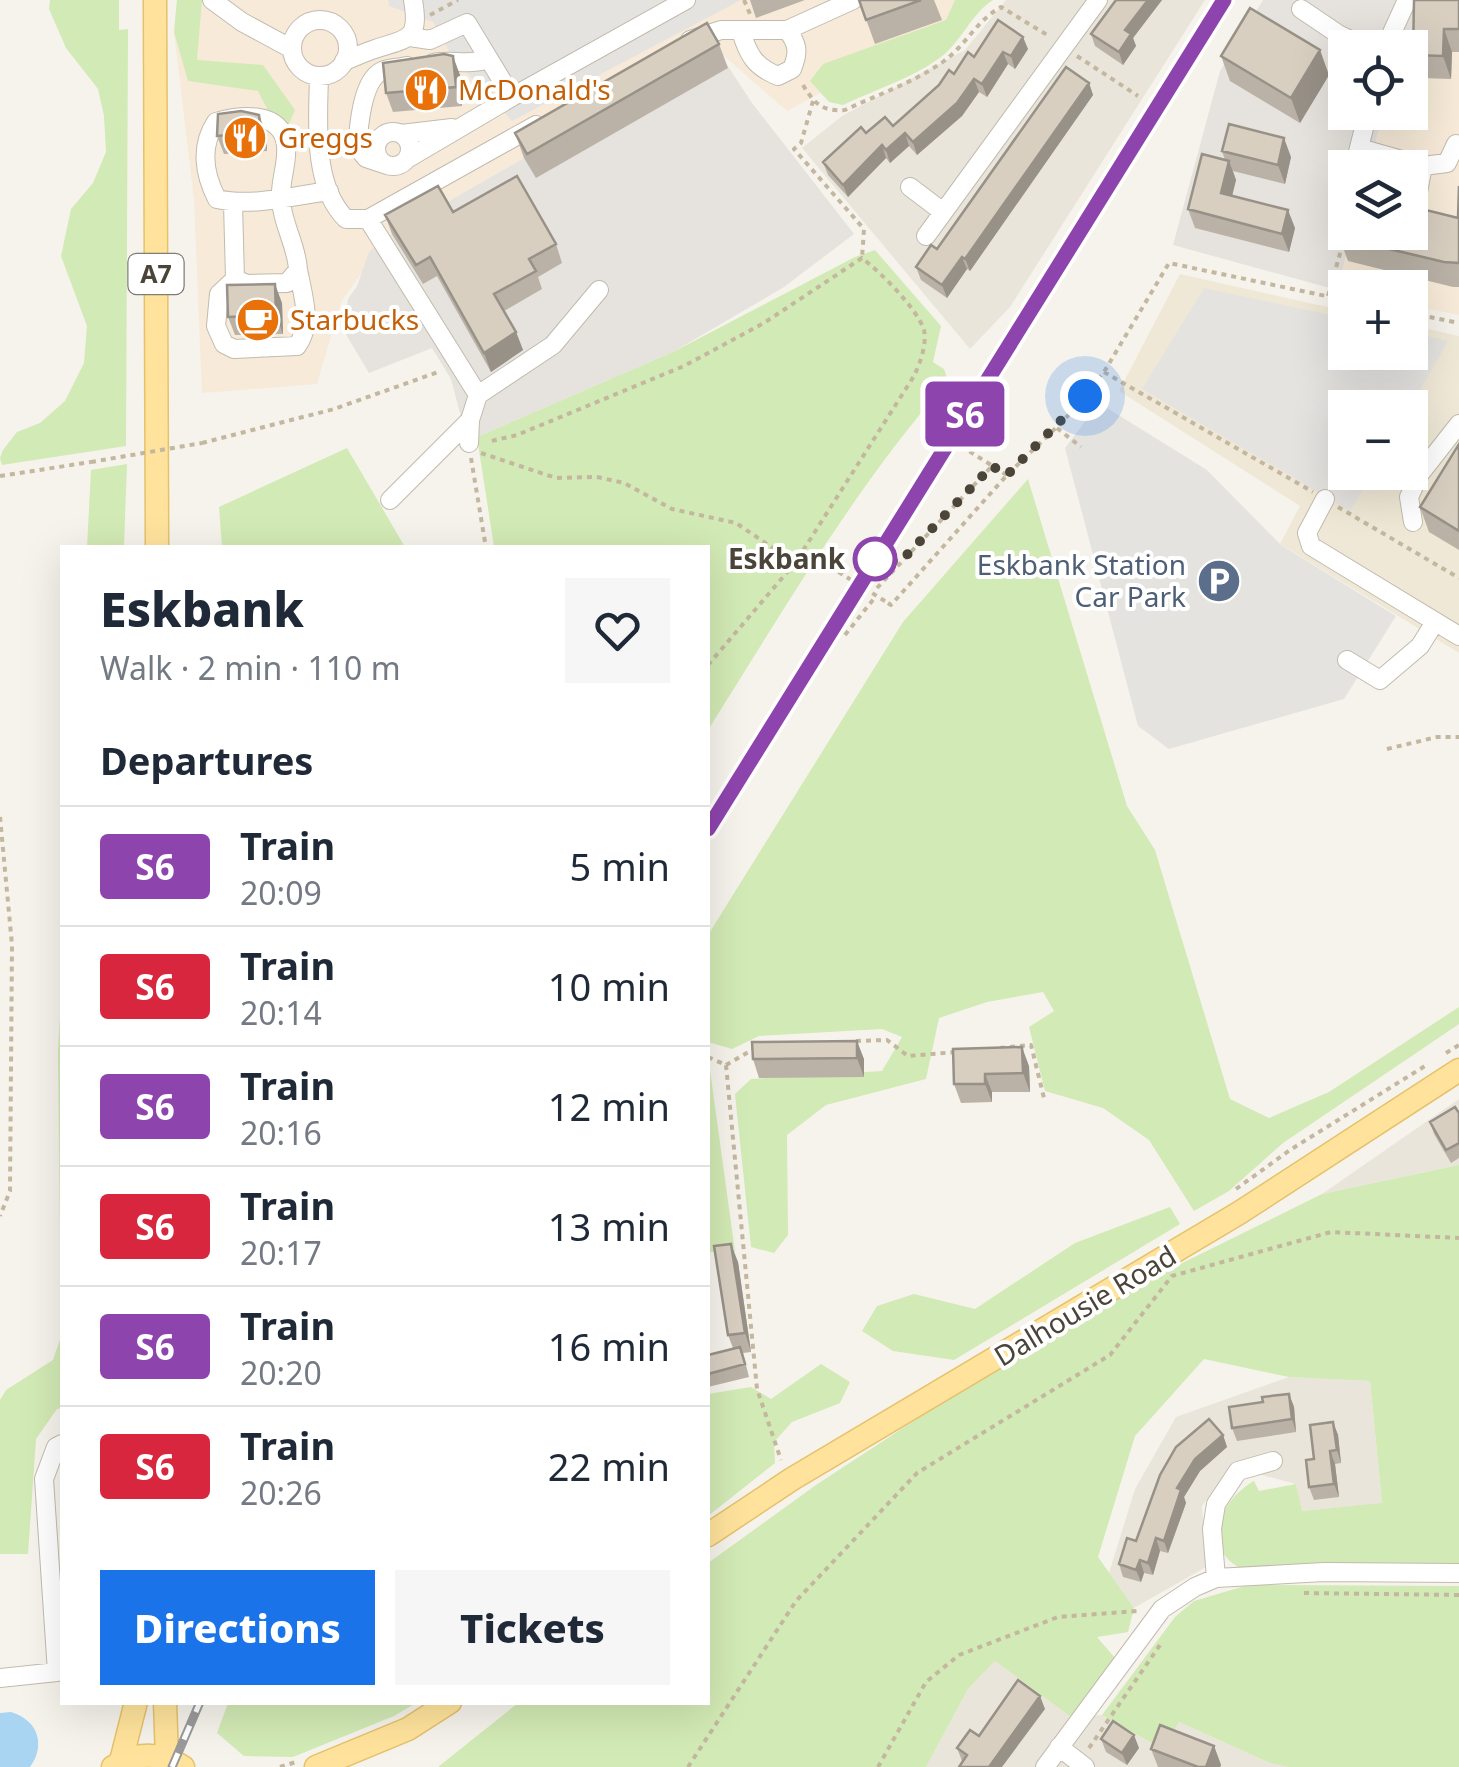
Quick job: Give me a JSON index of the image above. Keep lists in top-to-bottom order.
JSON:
{
  "streets": {
    "main road": ["A7", "Dalhousie Road"]
  },
  "places": {
    "restaurant": ["McDonald's", "Greggs"],
    "cafe": ["Starbucks"],
    "other": ["Eskbank"],
    "parking": ["Eskbank Station Car Park"]
  },
  "page": {
    "on_map": "S6",
    "map_buttons": ["+", "−"],
    "heading": [
      ["Eskbank", "Walk · 2 min · 110 m"],
      "Departures"
    ],
    "list": [
      {
        "mark": "S6",
        "name": "Train",
        "note": "20:09",
        "value": "5 min"
      },
      {
        "mark": "S6",
        "name": "Train",
        "note": "20:14",
        "value": "10 min"
      },
      {
        "mark": "S6",
        "name": "Train",
        "note": "20:16",
        "value": "12 min"
      },
      {
        "mark": "S6",
        "name": "Train",
        "note": "20:17",
        "value": "13 min"
      },
      {
        "mark": "S6",
        "name": "Train",
        "note": "20:20",
        "value": "16 min"
      },
      {
        "mark": "S6",
        "name": "Train",
        "note": "20:26",
        "value": "22 min"
      }
    ],
    "buttons": ["Directions", "Tickets"]
  }
}
